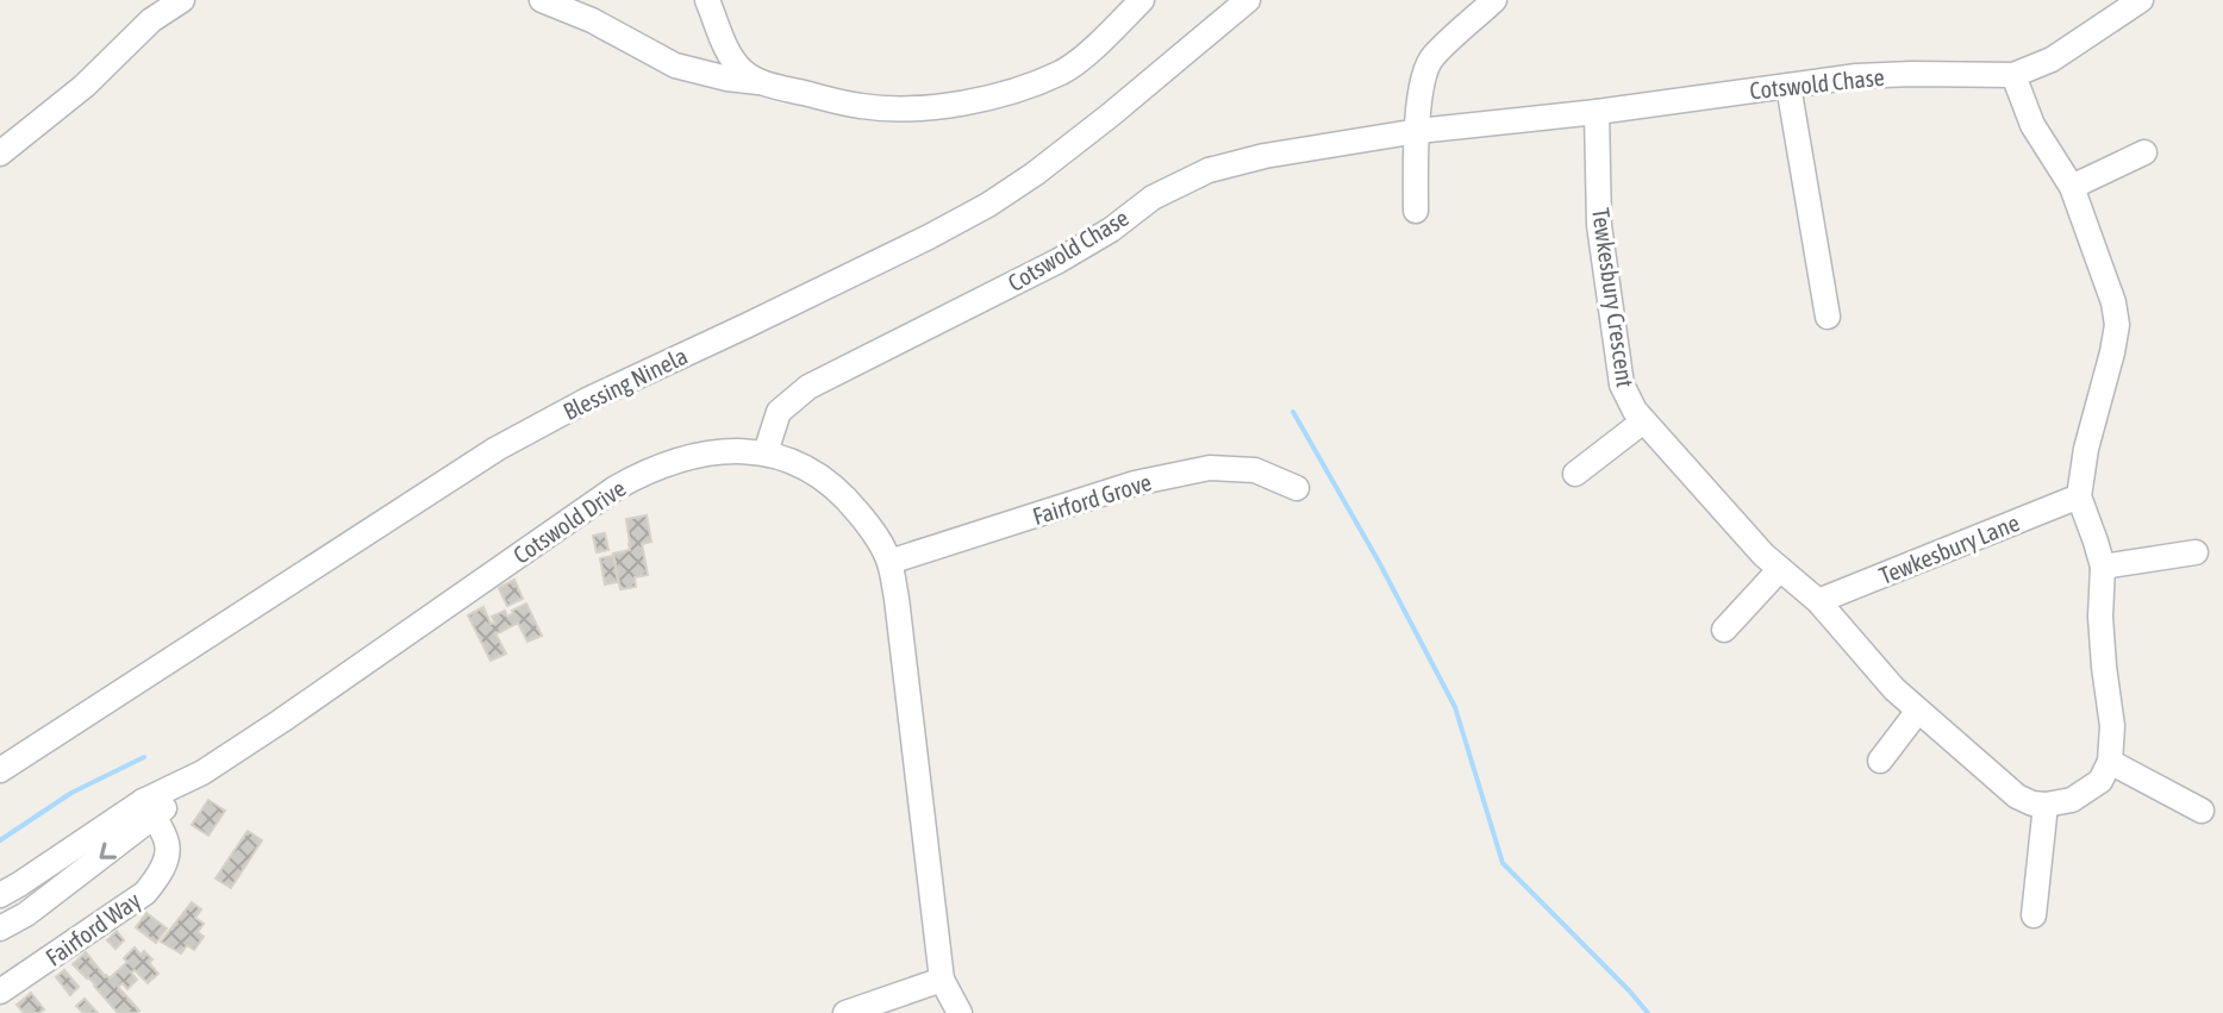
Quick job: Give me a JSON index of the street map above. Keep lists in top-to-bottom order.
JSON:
{
  "streets": {
    "street": [
      "Cotswold Chase",
      "Tewkesbury Crescent",
      "Blessing Ninela",
      "Fairford Grove",
      "Cotswold Drive",
      "Tewkesbury Lane",
      "Fairford Way"
    ]
  },
  "crossings": [
    ["Cotswold Chase", "Tewkesbury Crescent"],
    ["Cotswold Chase", "Cotswold Drive"],
    ["Tewkesbury Crescent", "Tewkesbury Lane"],
    ["Fairford Grove", "Cotswold Drive"],
    ["Cotswold Drive", "Fairford Way"]
  ]
}
